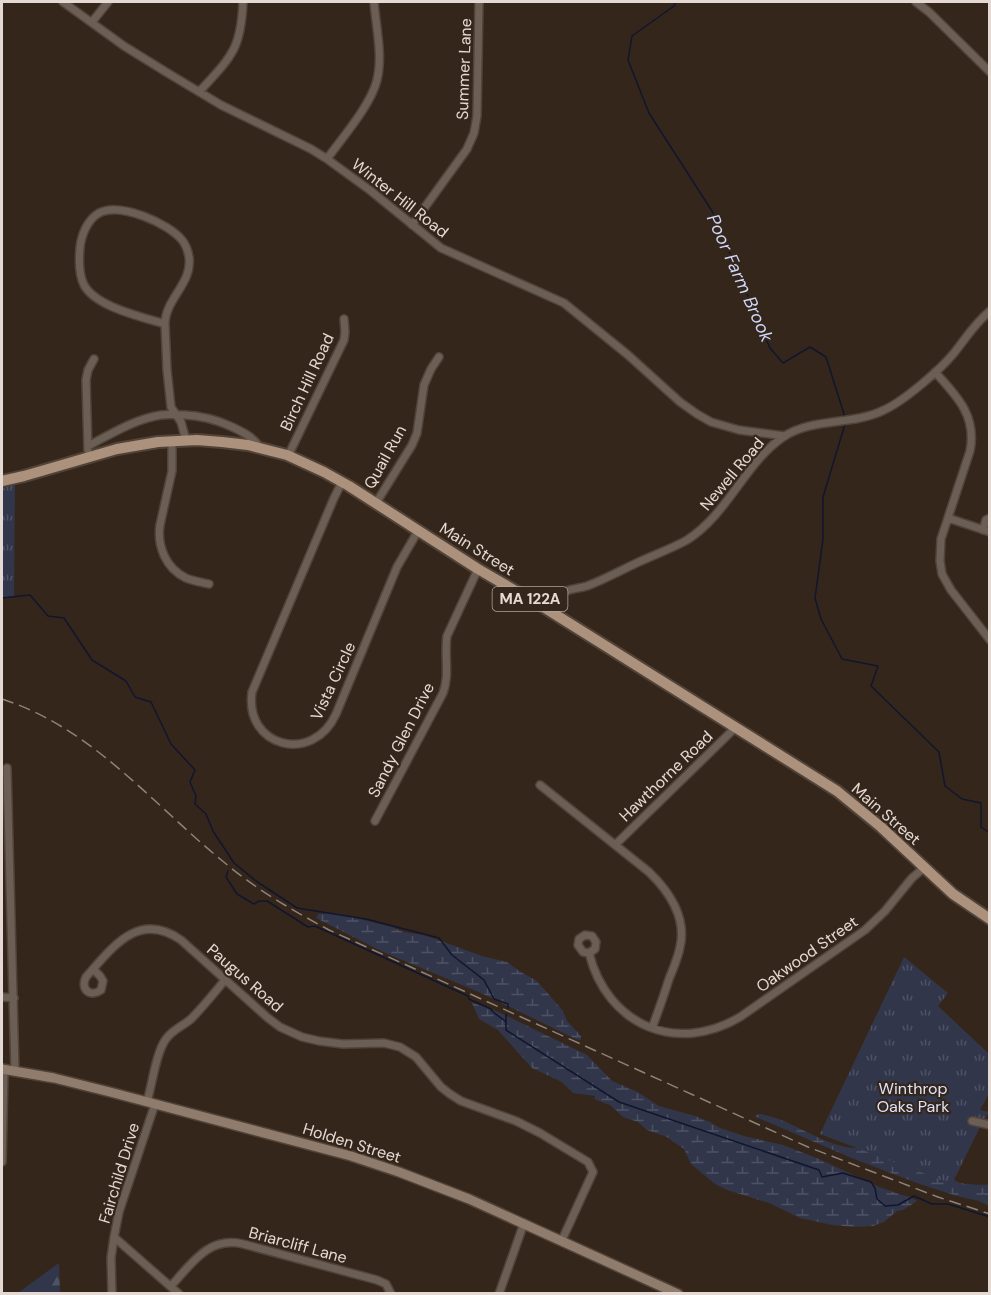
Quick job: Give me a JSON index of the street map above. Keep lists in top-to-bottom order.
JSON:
{
  "streets": {
    "main road": ["Main Street", "MA 122A", "Holden Street"],
    "street": [
      "Summer Lane",
      "Winter Hill Road",
      "Birch Hill Road",
      "Quail Run",
      "Newell Road",
      "Vista Circle",
      "Sandy Glen Drive",
      "Hawthorne Road",
      "Oakwood Street",
      "Paugus Road",
      "Fairchild Drive",
      "Briarcliff Lane"
    ]
  },
  "crossings": [
    ["Summer Lane", "Winter Hill Road"],
    ["Winter Hill Road", "Newell Road"],
    ["Birch Hill Road", "Main Street"],
    ["Quail Run", "Main Street"],
    ["Newell Road", "Main Street"],
    ["Main Street", "Vista Circle"],
    ["Main Street", "Sandy Glen Drive"],
    ["Main Street", "Hawthorne Road"],
    ["Main Street", "Oakwood Street"],
    ["Paugus Road", "Holden Street"],
    ["Paugus Road", "Fairchild Drive"],
    ["Holden Street", "Fairchild Drive"],
    ["Fairchild Drive", "Briarcliff Lane"]
  ],
  "water": ["Poor Farm Brook"],
  "parks": ["Winthrop Oaks Park"]
}
